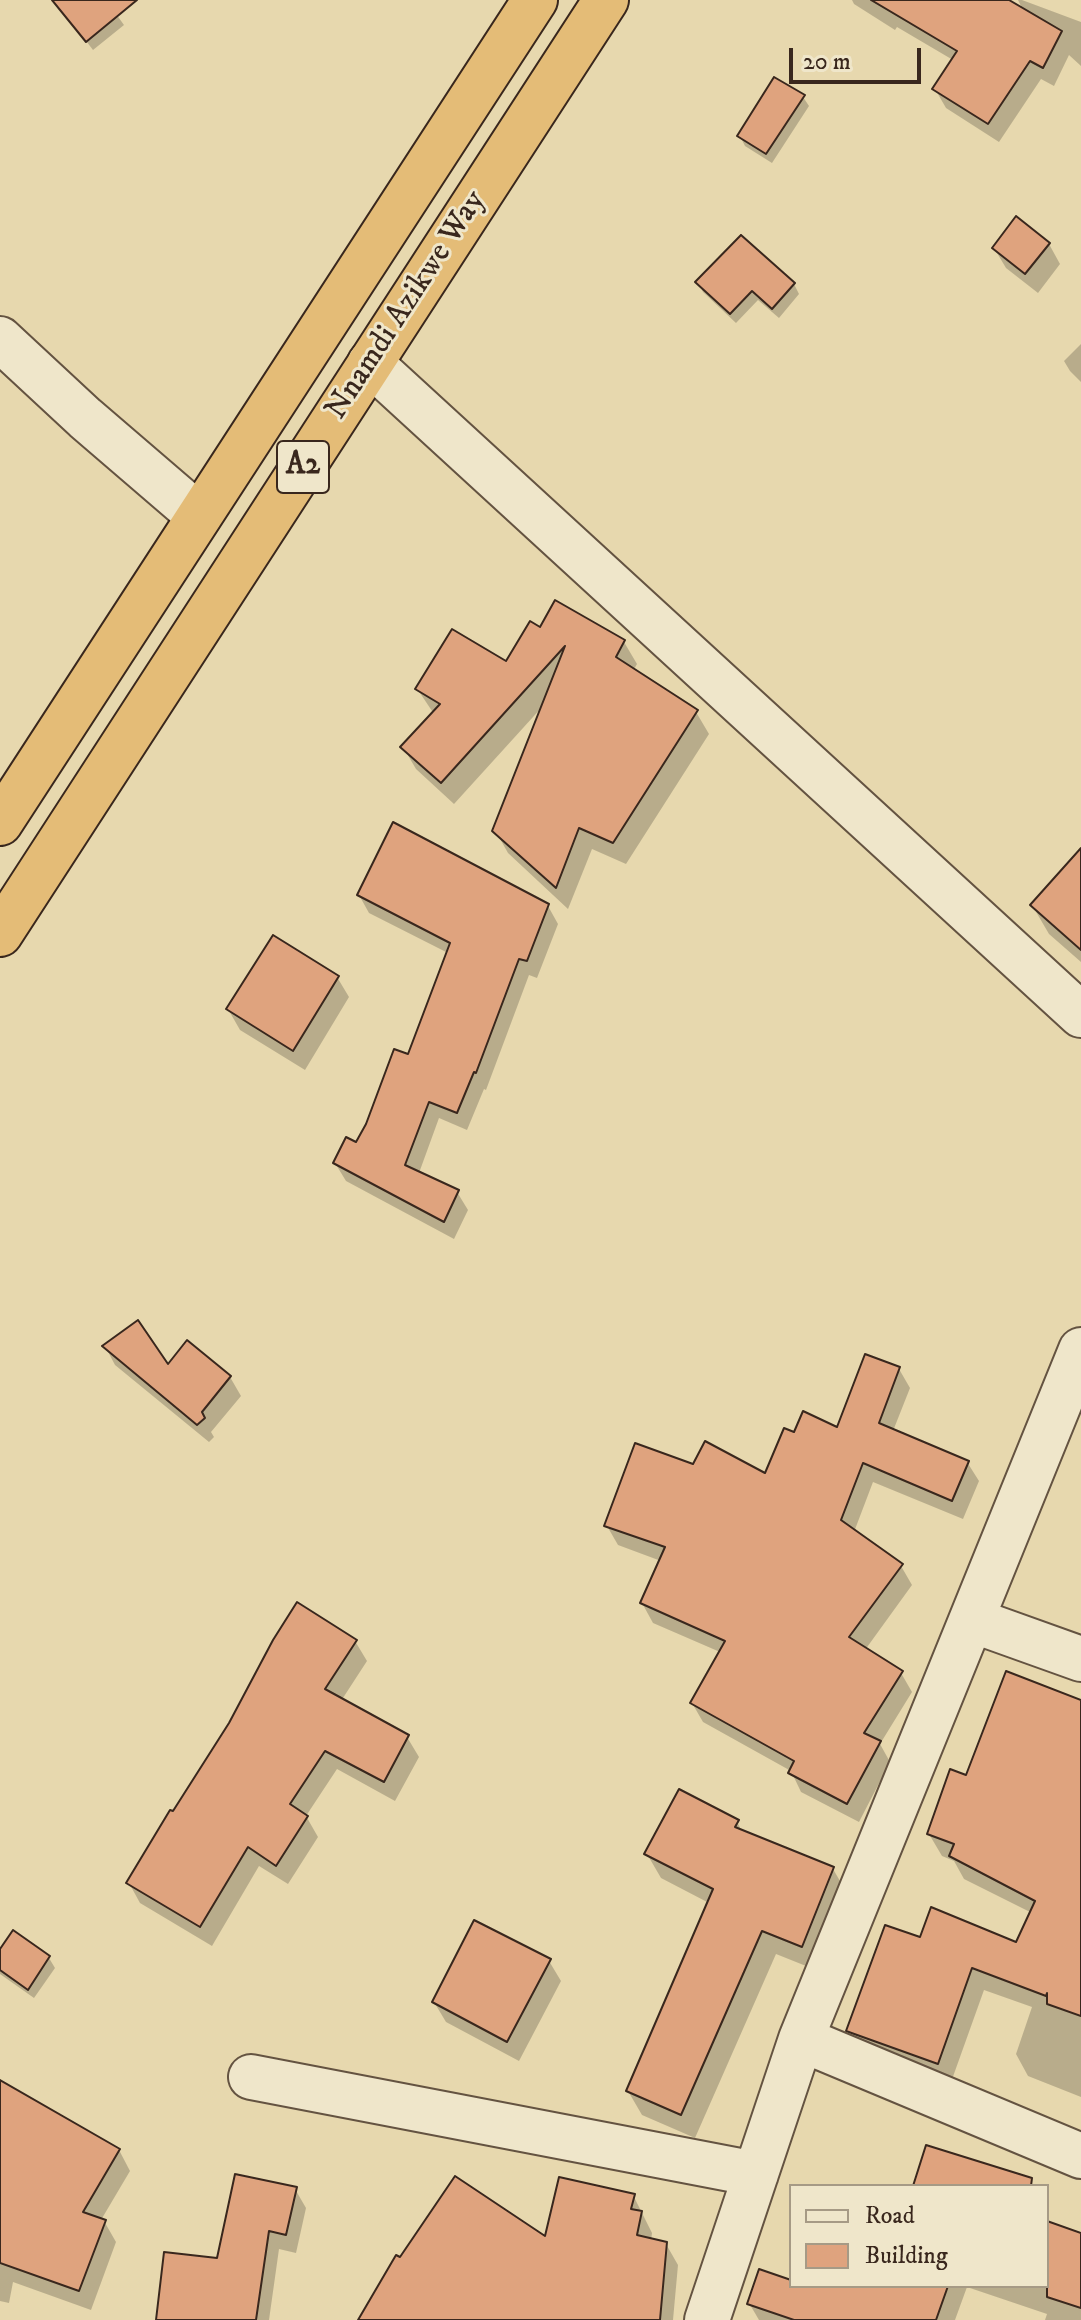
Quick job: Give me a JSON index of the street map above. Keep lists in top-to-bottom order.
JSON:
{
  "streets": {
    "highway": ["Nnamdi Azikwe Way", "A2"]
  },
  "legend": ["Road", "Building"],
  "scale_bar": "20 m"
}
